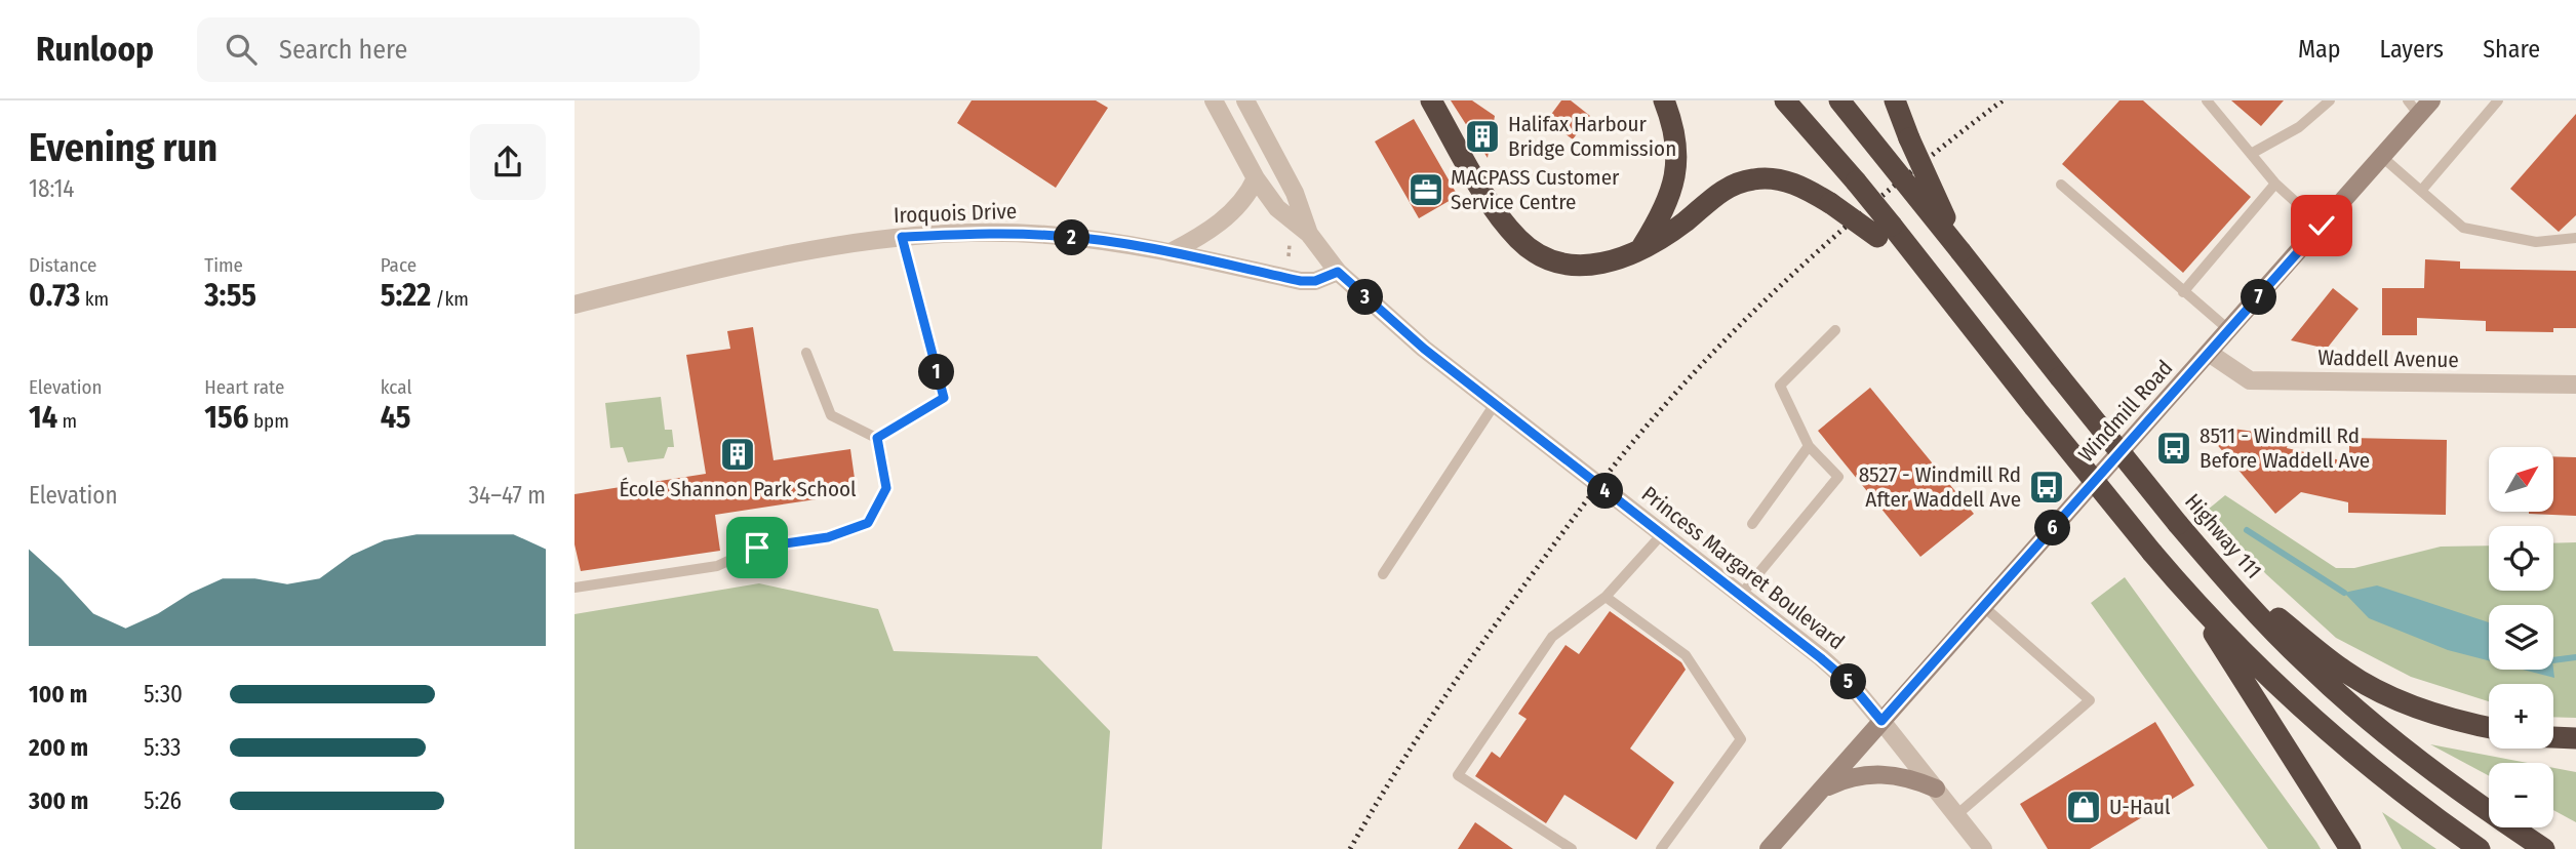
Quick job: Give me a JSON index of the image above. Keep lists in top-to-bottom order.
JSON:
{
  "streets": {
    "highway": ["Highway 111"],
    "main road": ["Windmill Road"],
    "street": ["Iroquois Drive", "Waddell Avenue", "Princess Margaret Boulevard"]
  },
  "crossings": [
    ["Iroquois Drive", "Princess Margaret Boulevard"],
    ["Waddell Avenue", "Windmill Road"],
    ["Windmill Road", "Princess Margaret Boulevard"]
  ],
  "places": {
    "building": ["Halifax Harbour Bridge Commission", "École Shannon Park School"],
    "office": ["MACPASS Customer Service Centre"],
    "bus stop": ["8511 - Windmill Rd Before Waddell Ave", "8527 - Windmill Rd After Waddell Ave"],
    "shop": ["U-Haul"]
  },
  "north": "top right",
  "page": {
    "header": "Runloop",
    "search": "Search here",
    "nav": ["Map", "Layers", "Share"],
    "heading": ["Evening run", "18:14"],
    "pins": [
      "2",
      "3",
      "7",
      "1",
      "4",
      "6",
      "5"
    ],
    "stats": [
      ["Distance", "0.73 km"],
      ["Time", "3:55"],
      ["Pace", "5:22 /km"],
      ["Elevation", "14 m"],
      ["Heart rate", "156 bpm"],
      ["kcal", "45"]
    ],
    "map_buttons": ["+", "−"],
    "chart": ["Elevation", "34–47 m"],
    "list": [
      {
        "name": "100 m",
        "note": "5:30"
      },
      {
        "name": "200 m",
        "note": "5:33"
      },
      {
        "name": "300 m",
        "note": "5:26"
      }
    ]
  }
}
